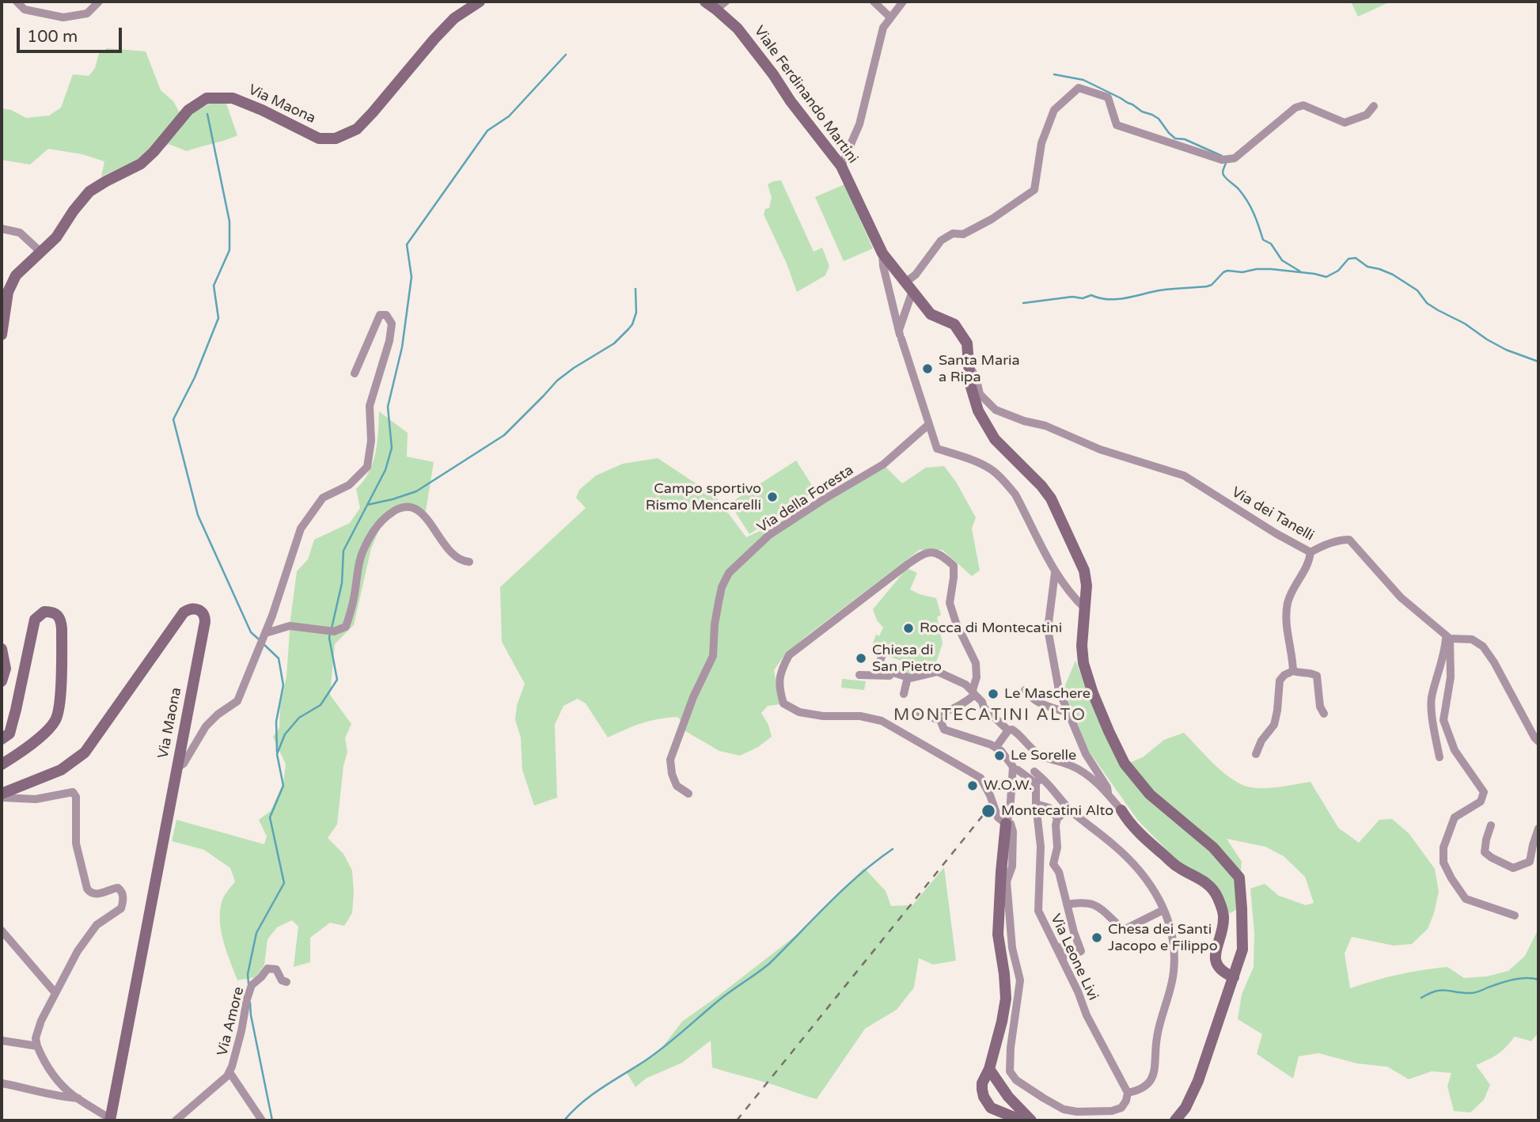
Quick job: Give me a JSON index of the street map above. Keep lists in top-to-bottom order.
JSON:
{
  "streets": {
    "street": [
      "Viale Ferdinando Martini",
      "Via Maona",
      "Via della Foresta",
      "Via dei Tanelli",
      "Via Leone Livi",
      "Via Amore"
    ]
  },
  "crossings": [
    ["Viale Ferdinando Martini", "Via dei Tanelli"]
  ],
  "districts": ["MONTECATINI ALTO"],
  "places": [
    "Santa Maria a Ripa",
    "Campo sportivo Rismo Mencarelli",
    "Rocca di Montecatini",
    "Chiesa di San Pietro",
    "Le Maschere",
    "Le Sorelle",
    "W.O.W.",
    "Montecatini Alto",
    "Chesa dei Santi Jacopo e Filippo"
  ],
  "scale_bar": "100 m"
}
